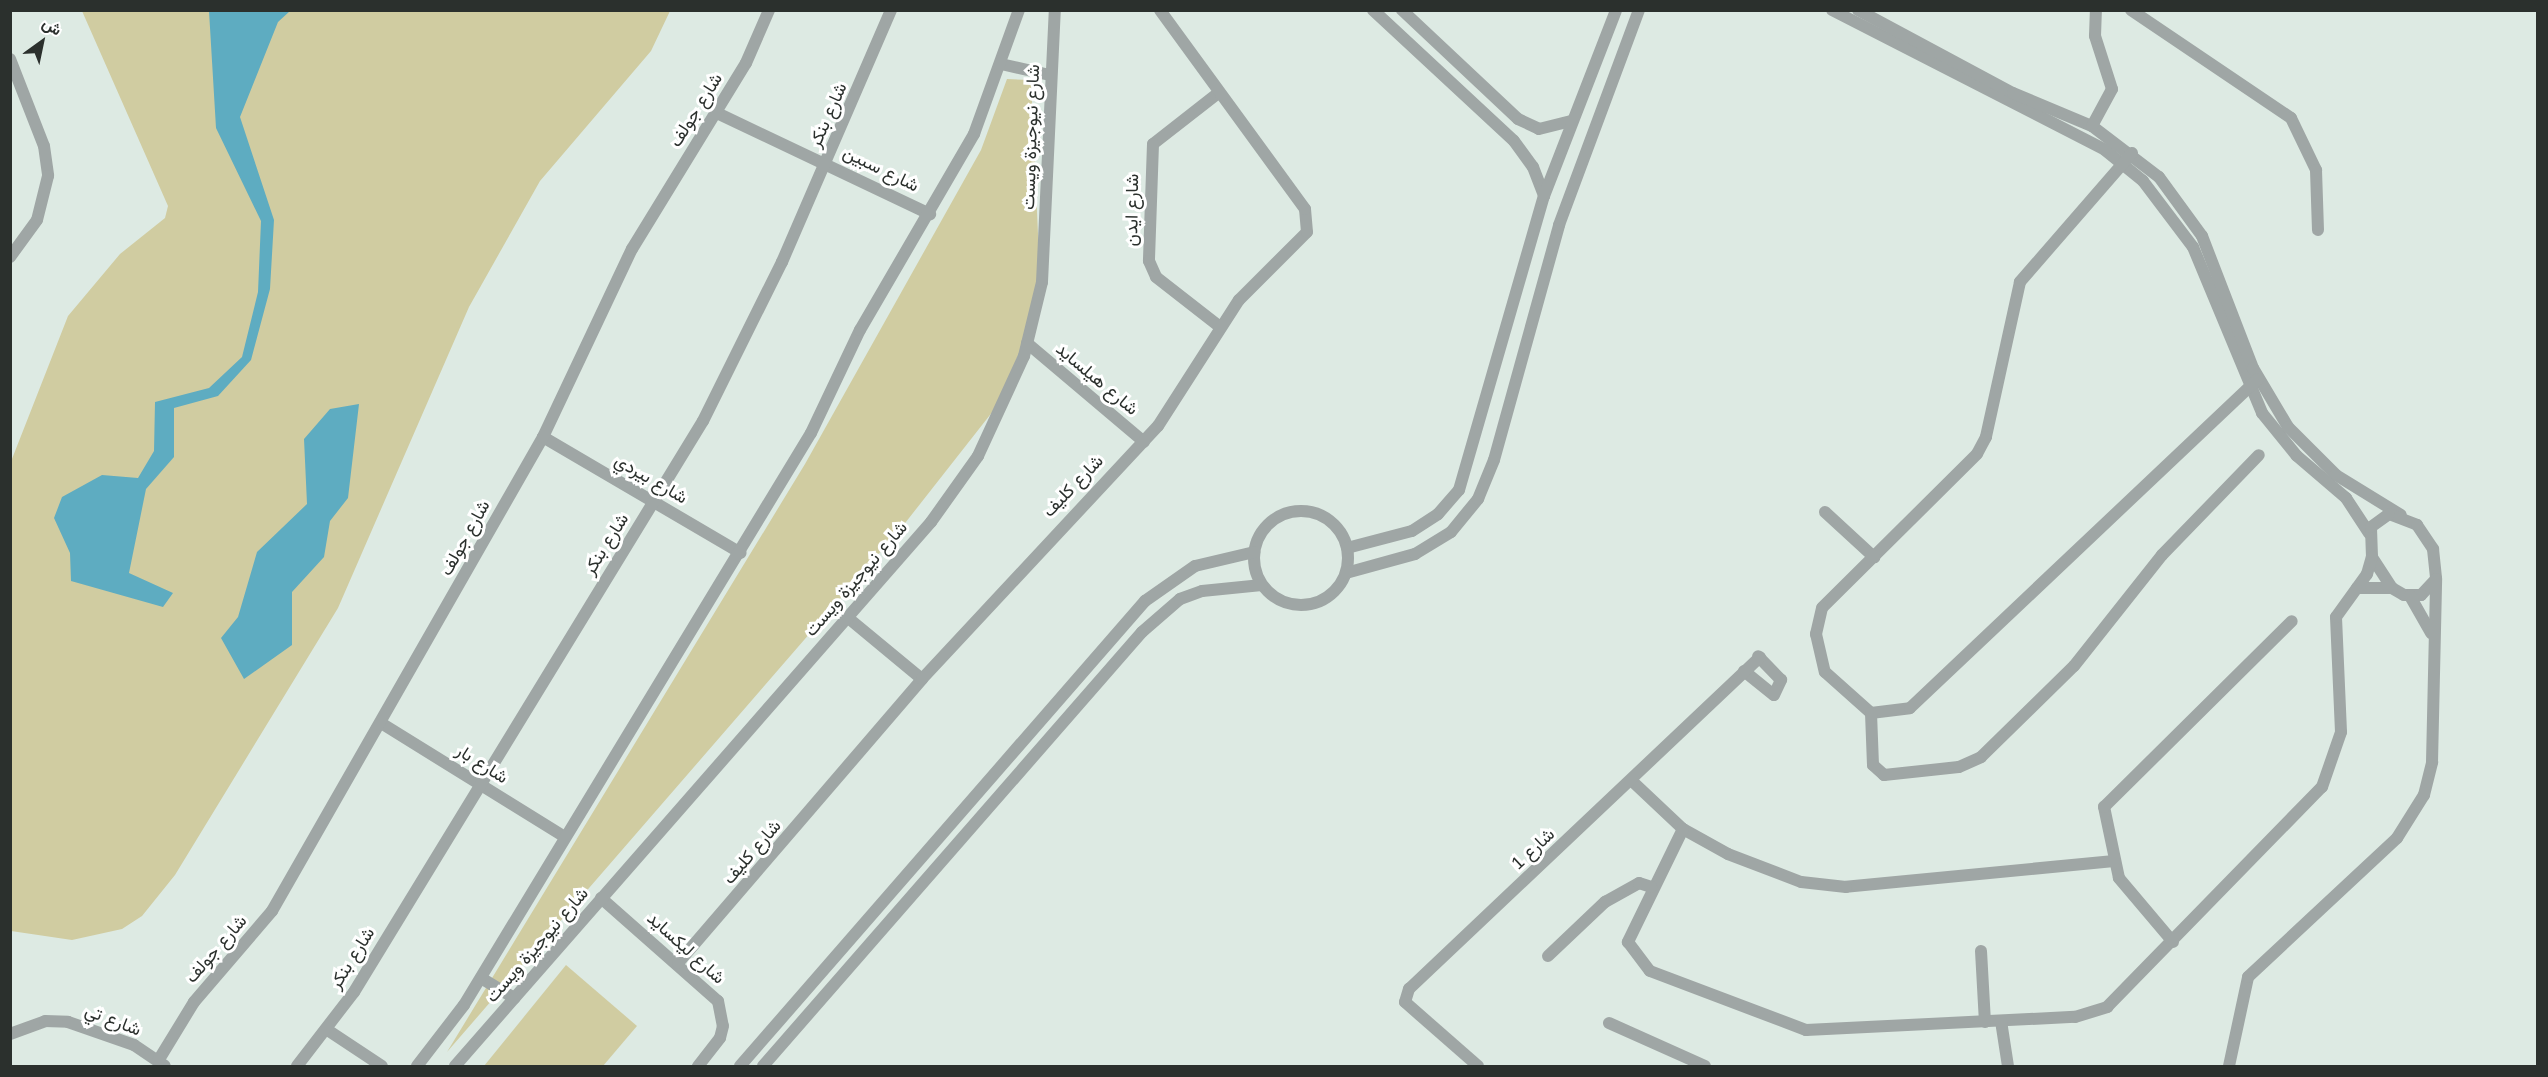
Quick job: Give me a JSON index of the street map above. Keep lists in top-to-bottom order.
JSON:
{
  "streets": {
    "street": [
      "شارع جولف",
      "شارع بنكر",
      "شارع نيوجيزة ويست",
      "شارع سبين",
      "شارع ايدن",
      "شارع هيلسايد",
      "شارع بيردي",
      "شارع كليف",
      "شارع بار",
      "شارع 1",
      "شارع ليكسايد",
      "شارع تي"
    ]
  },
  "crossings": [
    ["شارع جولف", "شارع سبين"],
    ["شارع جولف", "شارع بيردي"],
    ["شارع جولف", "شارع بار"],
    ["شارع جولف", "شارع تي"],
    ["شارع بنكر", "شارع سبين"],
    ["شارع بنكر", "شارع بيردي"],
    ["شارع بنكر", "شارع بار"],
    ["شارع نيوجيزة ويست", "شارع سبين"],
    ["شارع نيوجيزة ويست", "شارع هيلسايد"],
    ["شارع نيوجيزة ويست", "شارع بيردي"],
    ["شارع نيوجيزة ويست", "شارع بار"],
    ["شارع نيوجيزة ويست", "شارع ليكسايد"],
    ["شارع ايدن", "شارع كليف"],
    ["شارع هيلسايد", "شارع كليف"],
    ["شارع كليف", "شارع ليكسايد"]
  ],
  "north": "top right"
}
